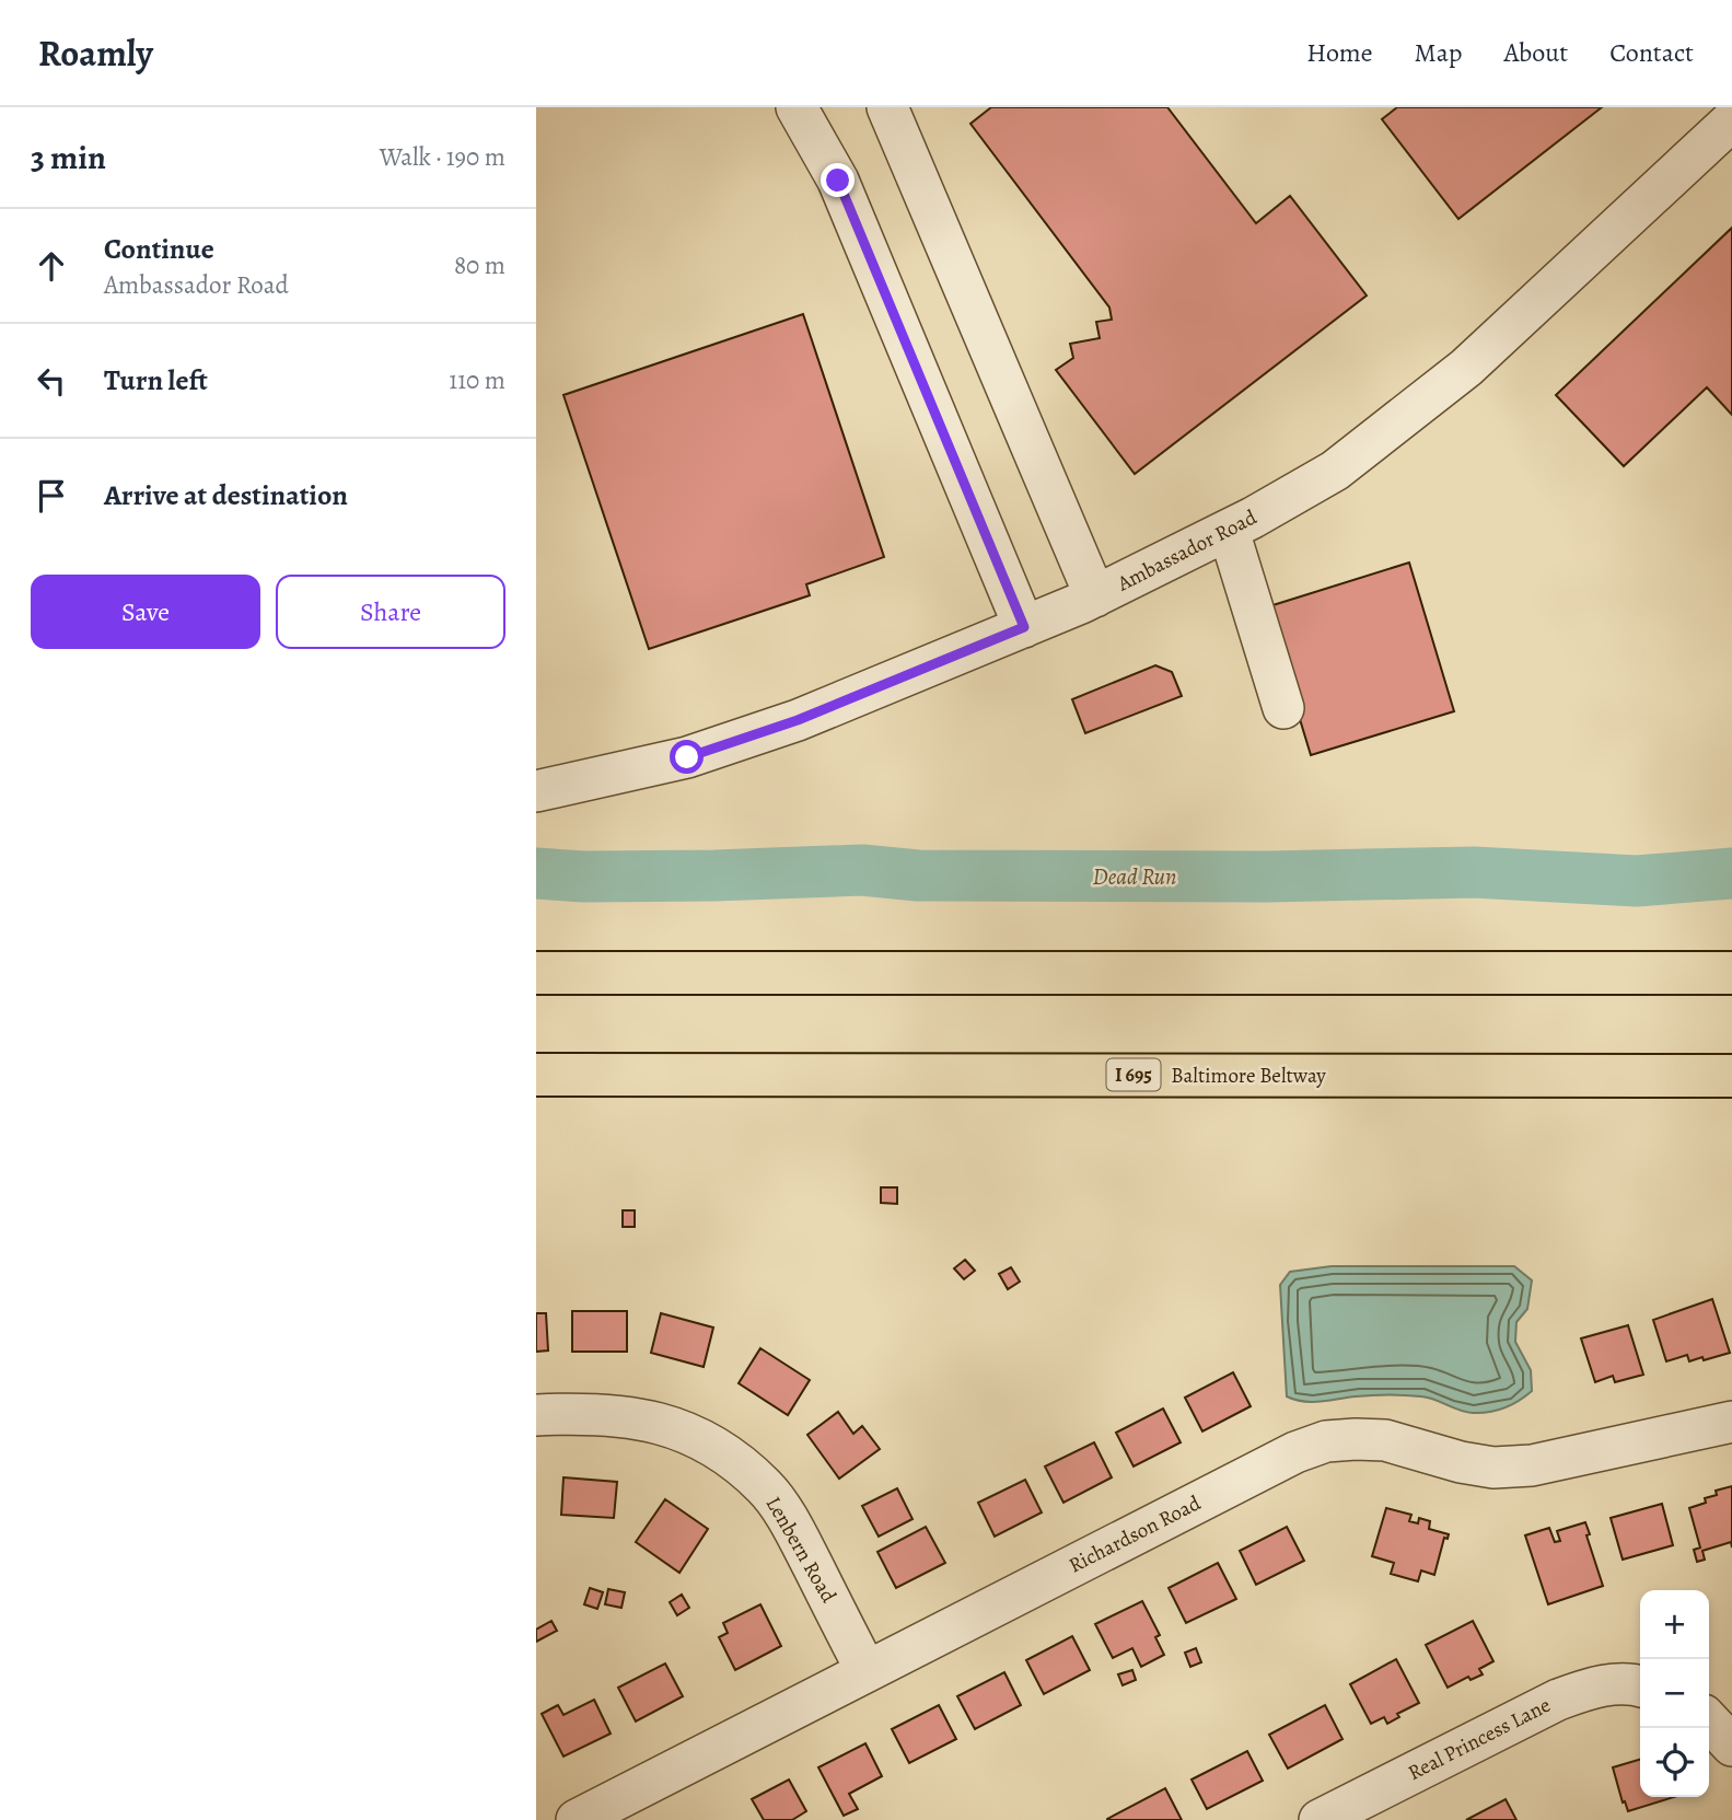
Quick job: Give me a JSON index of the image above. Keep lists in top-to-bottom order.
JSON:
{
  "streets": {
    "highway": ["I 695", "Baltimore Beltway"],
    "street": [
      "Ambassador Road",
      "Richardson Road",
      "Lenbern Road",
      "Real Princess Lane"
    ]
  },
  "crossings": [
    ["Richardson Road", "Lenbern Road"]
  ],
  "water": ["Dead Run"],
  "page": {
    "header": "Roamly",
    "nav": [
      "Home",
      "Map",
      "About",
      "Contact"
    ],
    "heading": ["3 min", "Walk · 190 m"],
    "list": [
      ["Continue", "Ambassador Road", "80 m"],
      ["Turn left", "110 m"],
      "Arrive at destination"
    ],
    "buttons": ["Save", "Share"],
    "map_buttons": ["+", "−"]
  }
}
